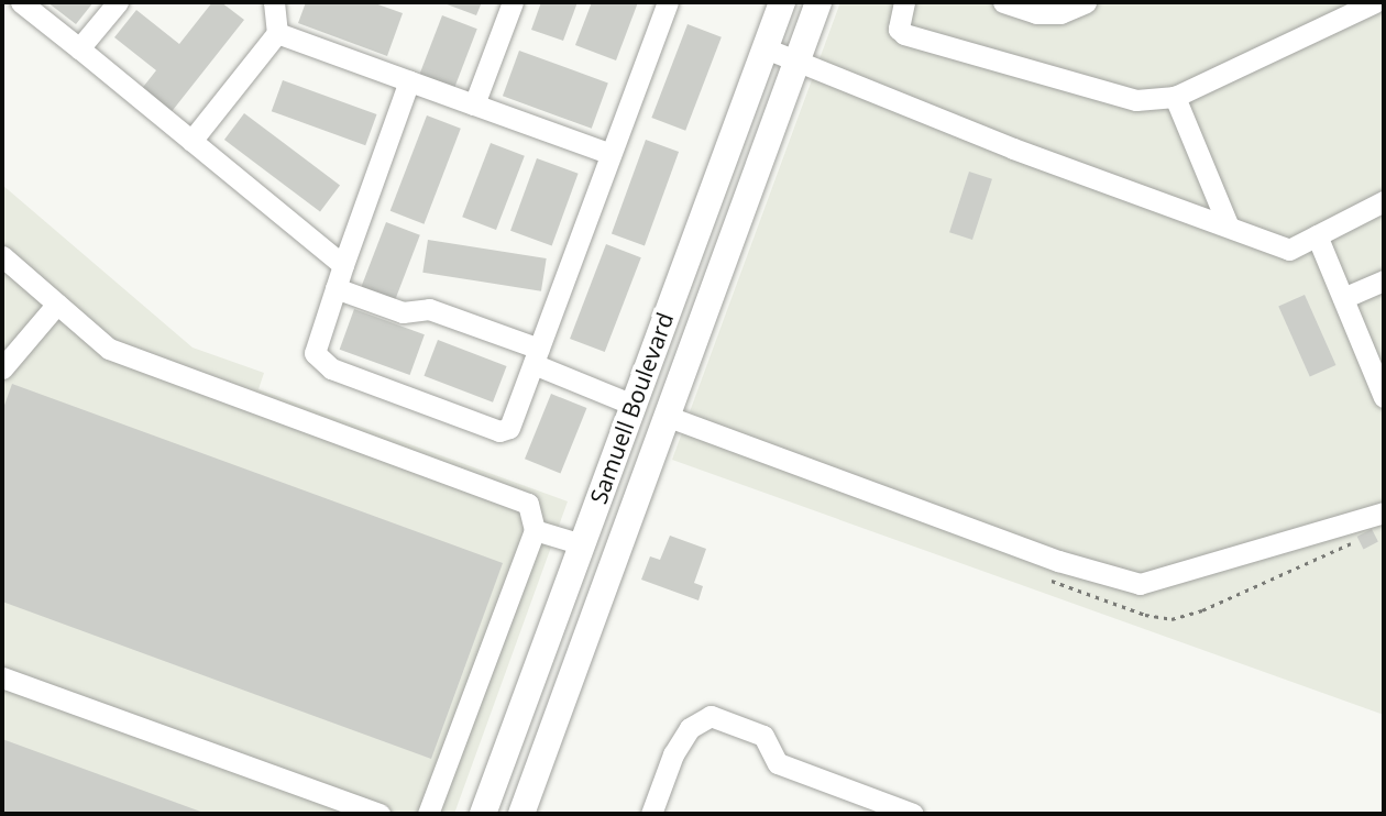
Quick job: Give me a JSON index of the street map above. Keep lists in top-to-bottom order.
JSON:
{
  "streets": {
    "main road": ["Samuell Boulevard"]
  }
}
